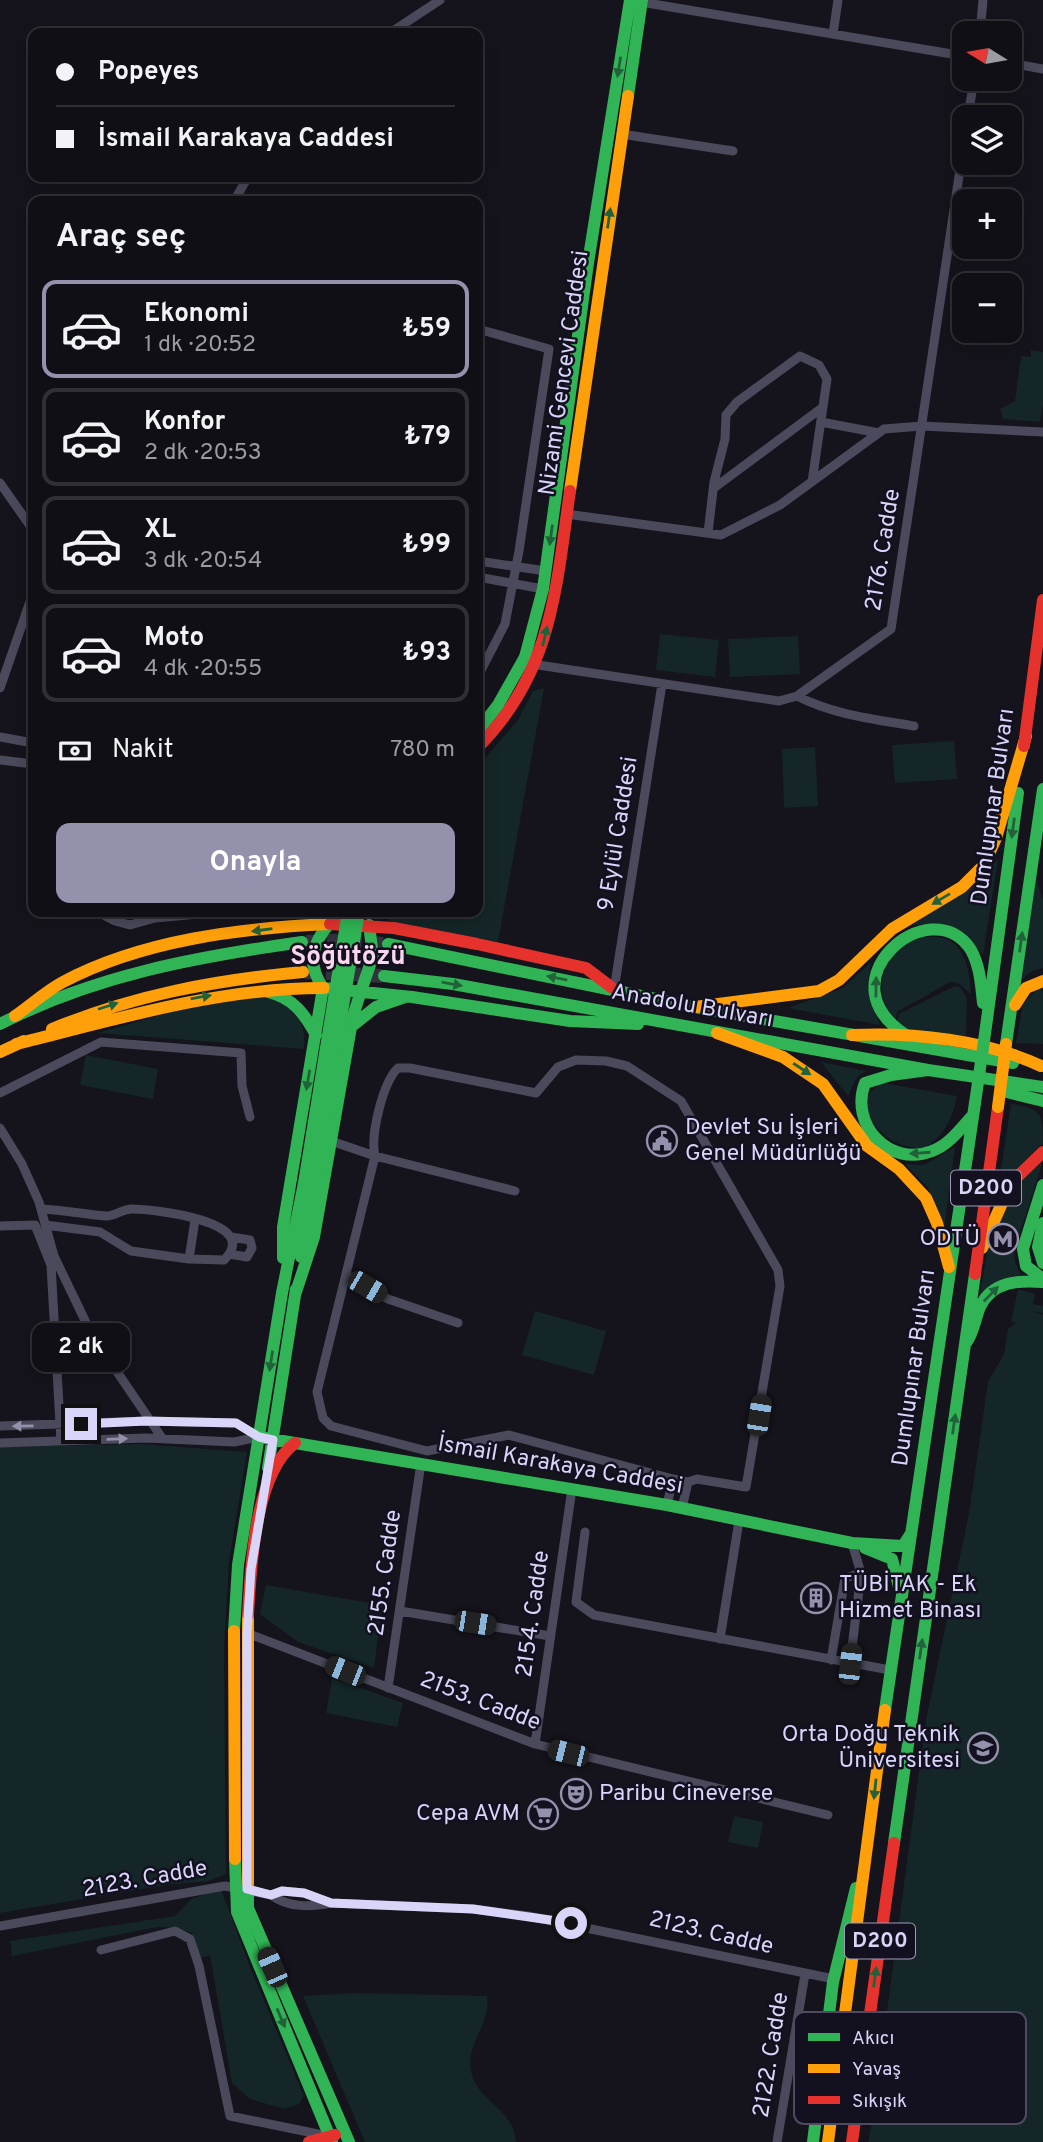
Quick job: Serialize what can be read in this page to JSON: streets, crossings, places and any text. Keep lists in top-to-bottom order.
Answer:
{
  "streets": {
    "main road": [
      "Nizami Gencevi Caddesi",
      "Dumlupınar Bulvarı",
      "Anadolu Bulvarı",
      "D200",
      "İsmail Karakaya Caddesi"
    ],
    "street": [
      "2176. Cadde",
      "9 Eylül Caddesi",
      "2155. Cadde",
      "2154. Cadde",
      "2153. Cadde",
      "2123. Cadde",
      "2122. Cadde"
    ]
  },
  "crossings": [
    ["Dumlupınar Bulvarı", "İsmail Karakaya Caddesi"],
    ["9 Eylül Caddesi", "Anadolu Bulvarı"],
    ["İsmail Karakaya Caddesi", "2155. Cadde"],
    ["İsmail Karakaya Caddesi", "2154. Cadde"],
    ["2155. Cadde", "2153. Cadde"],
    ["2154. Cadde", "2153. Cadde"],
    ["2123. Cadde", "2122. Cadde"]
  ],
  "districts": ["Söğütözü"],
  "places": {
    "public building": ["Devlet Su İşleri Genel Müdürlüğü"],
    "metro station": ["ODTÜ"],
    "building": ["TÜBİTAK - Ek Hizmet Binası"],
    "school or university": ["Orta Doğu Teknik Üniversitesi"],
    "theatre": ["Paribu Cineverse"],
    "supermarket": ["Cepa AVM"]
  },
  "legend": ["Akıcı", "Yavaş", "Sıkışık"],
  "north": "left",
  "page": {
    "map_buttons": ["+", "−"],
    "banner": ["Popeyes", "İsmail Karakaya Caddesi"],
    "heading": "Araç seç",
    "list": [
      {
        "name": "Ekonomi",
        "note": "1 dk · 20:52",
        "value": "₺59"
      },
      {
        "name": "Konfor",
        "note": "2 dk · 20:53",
        "value": "₺79"
      },
      {
        "name": "XL",
        "note": "3 dk · 20:54",
        "value": "₺99"
      },
      {
        "name": "Moto",
        "note": "4 dk · 20:55",
        "value": "₺93"
      }
    ],
    "pay": ["Nakit", "780 m"],
    "buttons": "Onayla",
    "bubble": "2 dk"
  }
}
